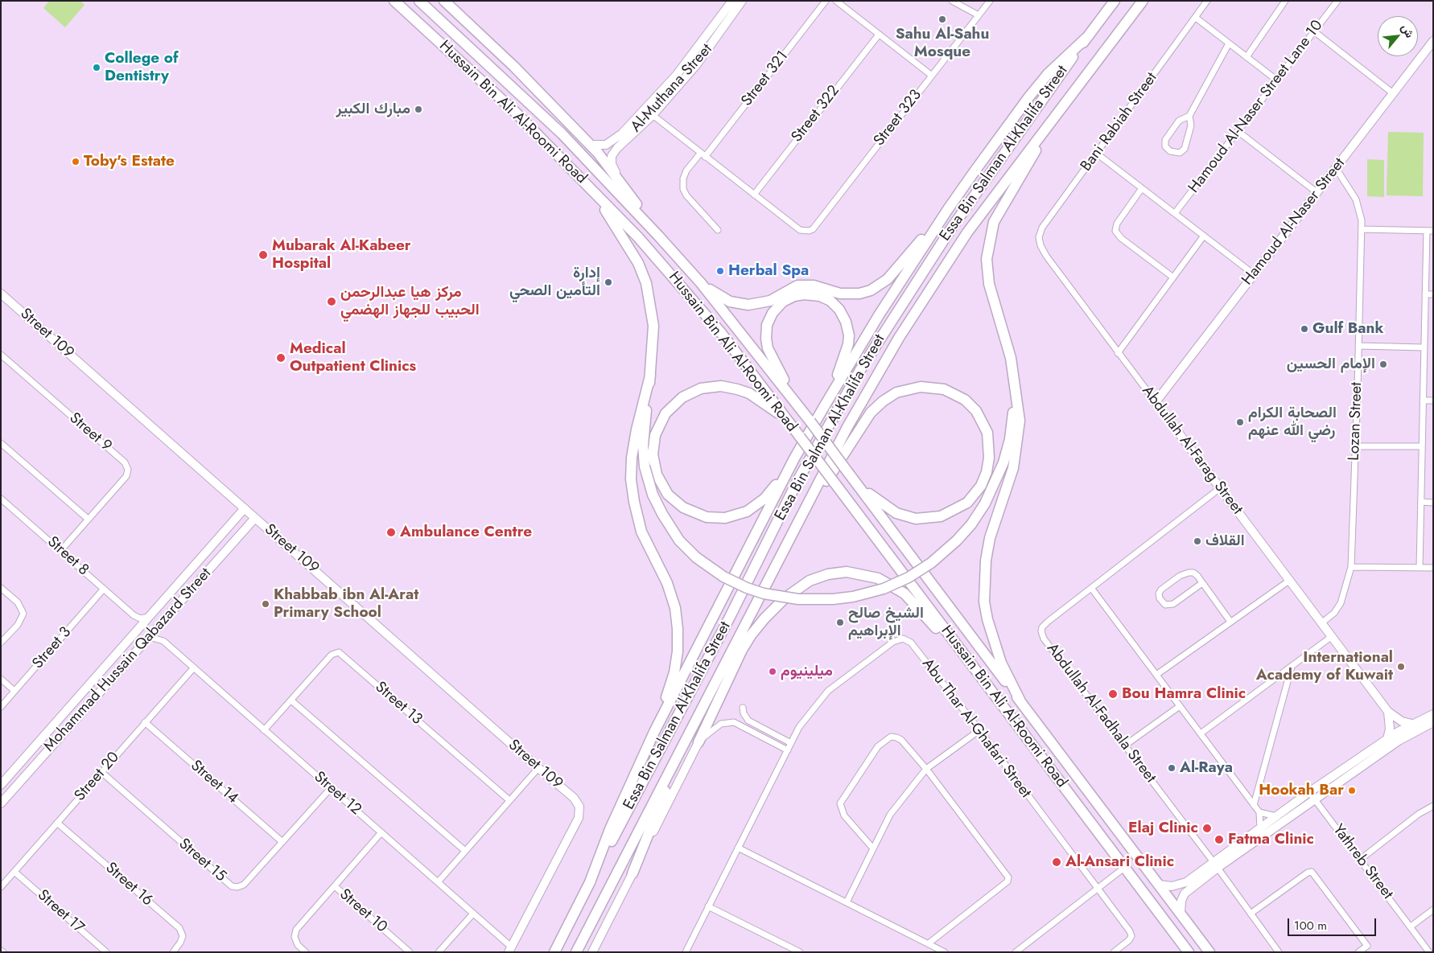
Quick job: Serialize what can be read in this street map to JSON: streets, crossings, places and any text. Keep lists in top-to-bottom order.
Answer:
{
  "streets": {
    "highway": ["Hussain Bin Ali Al-Roomi Road", "Essa Bin Salman Al-Khalifa Street"],
    "street": [
      "Street 321",
      "Al-Muthana Street",
      "Hamoud Al-Naser Street Lane 10",
      "Street 322",
      "Street 323",
      "Bani Rabiah Street",
      "Hamoud Al-Naser Street",
      "Street 109",
      "Lozan Street",
      "Street 9",
      "Abdullah Al-Farag Street",
      "Street 8",
      "Street 3",
      "Mohammad Hussain Qabazard Street",
      "Street 13",
      "Abdullah Al-Fadhala Street",
      "Abu Thar Al-Ghafari Street",
      "Street 20",
      "Street 14",
      "Street 12",
      "Street 15",
      "Yathreb Street",
      "Street 16",
      "Street 10",
      "Street 17"
    ]
  },
  "crossings": [
    ["Street 322", "Street 323"],
    ["Bani Rabiah Street", "Abdullah Al-Farag Street"],
    ["Hamoud Al-Naser Street", "Lozan Street"],
    ["Hamoud Al-Naser Street", "Abdullah Al-Farag Street"],
    ["Street 109", "Mohammad Hussain Qabazard Street"],
    ["Street 109", "Street 12"],
    ["Lozan Street", "Abdullah Al-Farag Street"],
    ["Street 9", "Street 8"],
    ["Abdullah Al-Farag Street", "Abdullah Al-Fadhala Street"],
    ["Street 8", "Street 3"],
    ["Mohammad Hussain Qabazard Street", "Street 12"],
    ["Street 13", "Street 12"],
    ["Street 20", "Street 14"],
    ["Street 20", "Street 12"],
    ["Street 20", "Street 15"],
    ["Street 20", "Street 16"],
    ["Street 20", "Street 17"],
    ["Street 14", "Street 15"],
    ["Street 12", "Street 15"],
    ["Street 12", "Street 10"]
  ],
  "places": [
    "Sahu Al-Sahu Mosque",
    "College of Dentistry",
    "مبارك الكبير",
    "Toby's Estate",
    "Mubarak Al-Kabeer Hospital",
    "Herbal Spa",
    "إدارة التأمين الصحي",
    "مركز هيا عبدالرحمن الحبيب للجهاز الهضمي",
    "Gulf Bank",
    "Medical Outpatient Clinics",
    "الإمام الحسين",
    "الصحابة الكرام رضي الله عنهم",
    "Ambulance Centre",
    "القلاف",
    "Khabbab ibn Al-Arat Primary School",
    "الشيخ صالح الإبراهيم",
    "International Academy of Kuwait",
    "ميلينيوم",
    "Bou Hamra Clinic",
    "Al-Raya",
    "Hookah Bar",
    "Elaj Clinic",
    "Fatma Clinic",
    "Al-Ansari Clinic"
  ],
  "scale_bar": "100 m",
  "north": "top right"
}
